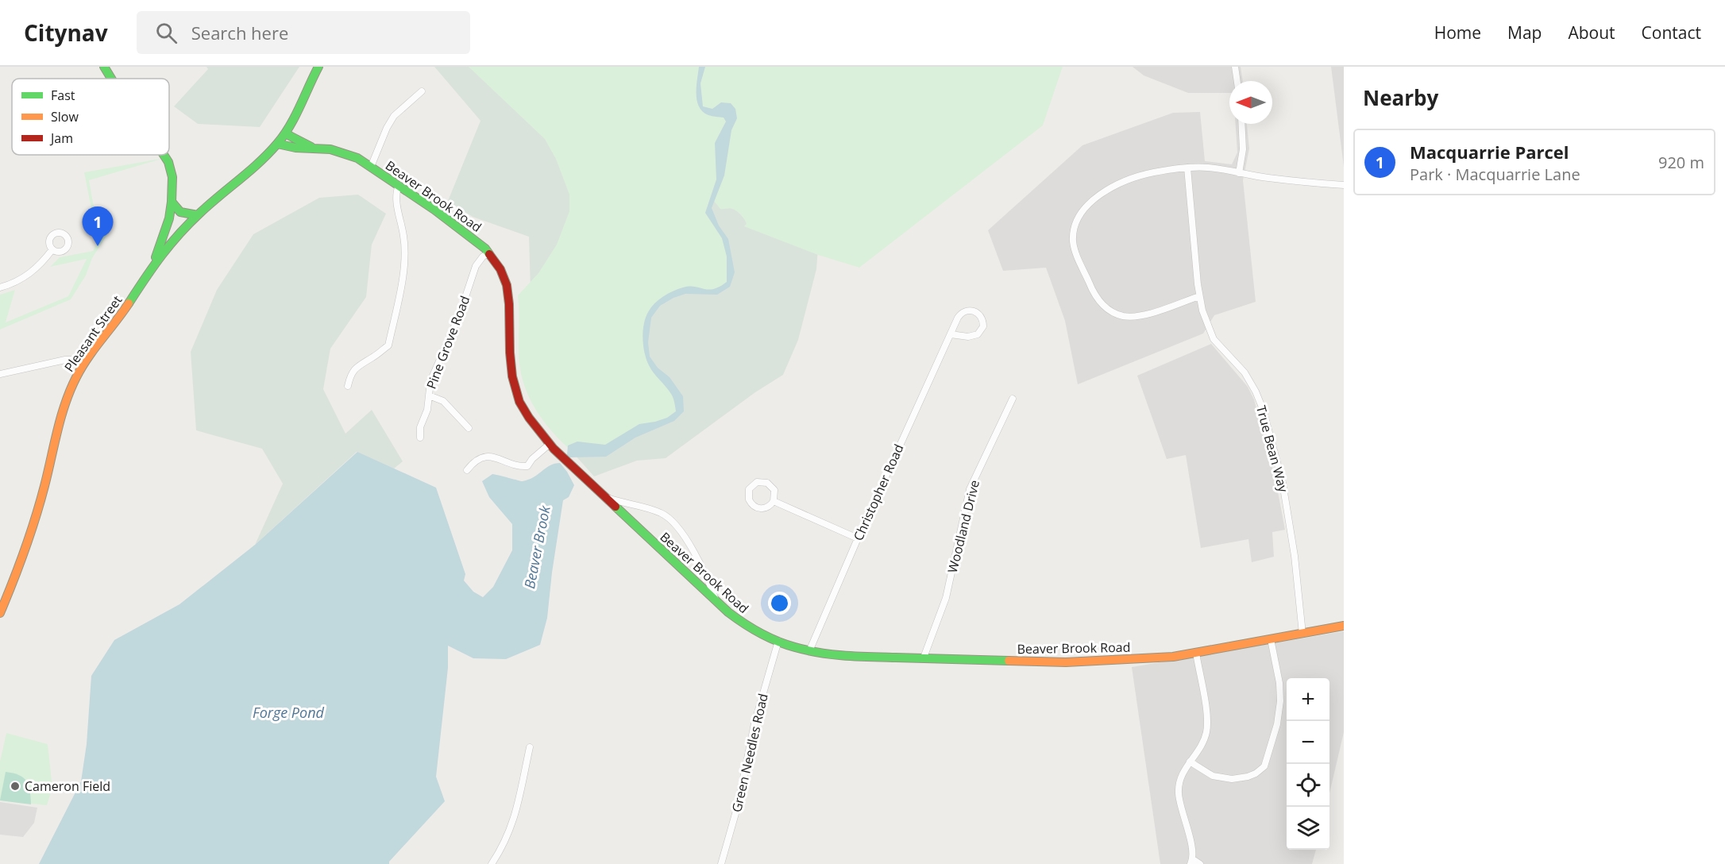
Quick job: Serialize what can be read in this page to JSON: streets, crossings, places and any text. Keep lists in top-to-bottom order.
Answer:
{
  "streets": {
    "street": [
      "Beaver Brook Road",
      "Pleasant Street",
      "Pine Grove Road",
      "True Bean Way",
      "Christopher Road",
      "Woodland Drive",
      "Green Needles Road"
    ]
  },
  "crossings": [
    ["Beaver Brook Road", "Pleasant Street"],
    ["Beaver Brook Road", "Pine Grove Road"],
    ["Beaver Brook Road", "True Bean Way"],
    ["Beaver Brook Road", "Christopher Road"],
    ["Beaver Brook Road", "Woodland Drive"],
    ["Beaver Brook Road", "Green Needles Road"]
  ],
  "water": ["Beaver Brook", "Forge Pond"],
  "places": ["Cameron Field"],
  "legend": ["Fast", "Slow", "Jam"],
  "north": "left",
  "page": {
    "header": "Citynav",
    "search": "Search here",
    "nav": [
      "Home",
      "Map",
      "About",
      "Contact"
    ],
    "heading": "Nearby",
    "list": [
      {
        "mark": "1",
        "name": "Macquarrie Parcel",
        "note": "Park · Macquarrie Lane",
        "value": "920 m"
      }
    ],
    "pins": "1",
    "map_buttons": ["+", "−"]
  }
}
